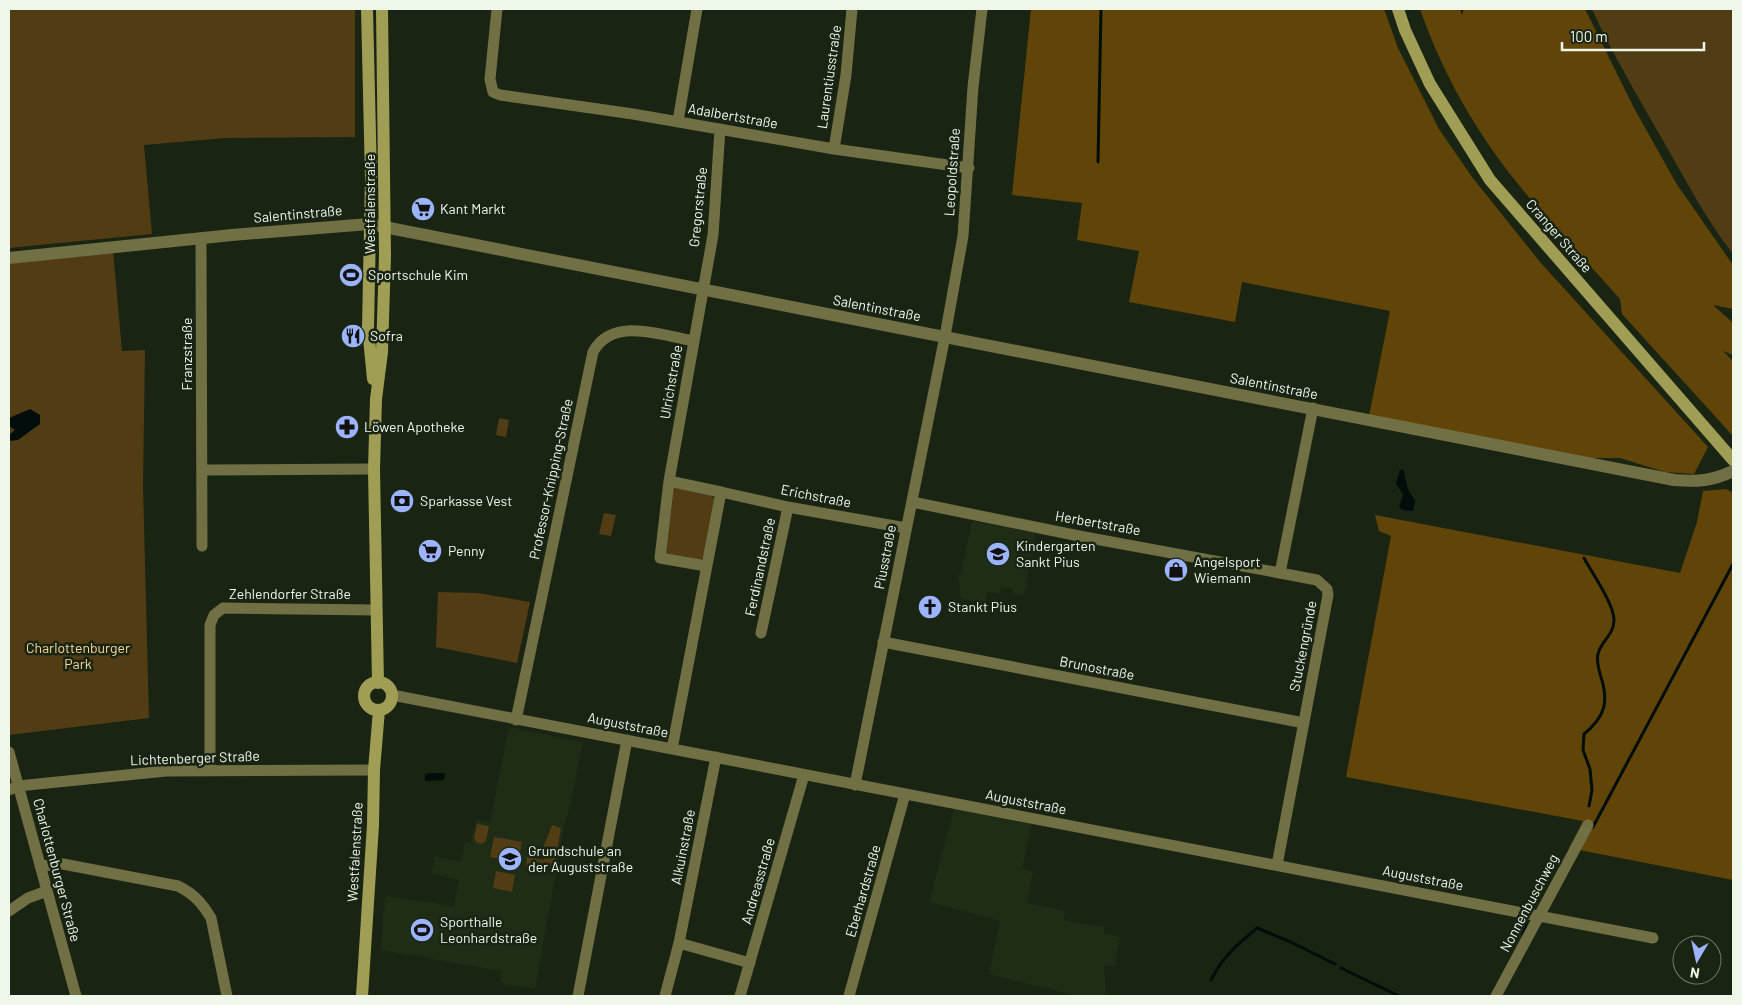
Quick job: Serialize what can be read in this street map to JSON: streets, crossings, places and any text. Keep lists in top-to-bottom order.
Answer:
{
  "streets": {
    "main road": ["Westfalenstraße", "Cranger Straße"],
    "street": [
      "Laurentiusstraße",
      "Adalbertstraße",
      "Leopoldstraße",
      "Gregorstraße",
      "Salentinstraße",
      "Franzstraße",
      "Ulrichstraße",
      "Professor-Knipping-Straße",
      "Erichstraße",
      "Herbertstraße",
      "Piusstraße",
      "Ferdinandstraße",
      "Zehlendorfer Straße",
      "Stuckengründe",
      "Brunostraße",
      "Auguststraße",
      "Lichtenberger Straße",
      "Alkuinstraße",
      "Charlottenburger Straße",
      "Andreasstraße",
      "Eberhardstraße",
      "Nonnenbuschweg"
    ]
  },
  "crossings": [
    ["Laurentiusstraße", "Adalbertstraße"],
    ["Adalbertstraße", "Leopoldstraße"],
    ["Adalbertstraße", "Gregorstraße"],
    ["Leopoldstraße", "Salentinstraße"],
    ["Leopoldstraße", "Piusstraße"],
    ["Westfalenstraße", "Salentinstraße"],
    ["Westfalenstraße", "Zehlendorfer Straße"],
    ["Westfalenstraße", "Auguststraße"],
    ["Westfalenstraße", "Lichtenberger Straße"],
    ["Gregorstraße", "Salentinstraße"],
    ["Gregorstraße", "Ulrichstraße"],
    ["Salentinstraße", "Franzstraße"],
    ["Salentinstraße", "Ulrichstraße"],
    ["Salentinstraße", "Piusstraße"],
    ["Ulrichstraße", "Professor-Knipping-Straße"],
    ["Professor-Knipping-Straße", "Auguststraße"],
    ["Erichstraße", "Piusstraße"],
    ["Erichstraße", "Ferdinandstraße"],
    ["Herbertstraße", "Piusstraße"],
    ["Herbertstraße", "Stuckengründe"],
    ["Piusstraße", "Brunostraße"],
    ["Piusstraße", "Auguststraße"],
    ["Zehlendorfer Straße", "Lichtenberger Straße"],
    ["Stuckengründe", "Brunostraße"],
    ["Stuckengründe", "Auguststraße"],
    ["Auguststraße", "Alkuinstraße"],
    ["Auguststraße", "Andreasstraße"],
    ["Auguststraße", "Eberhardstraße"],
    ["Auguststraße", "Nonnenbuschweg"],
    ["Lichtenberger Straße", "Charlottenburger Straße"]
  ],
  "parks": ["Charlottenburger Park"],
  "places": {
    "supermarket": ["Kant Markt", "Penny"],
    "sports": ["Sportschule Kim", "Sporthalle Leonhardstraße"],
    "restaurant": ["Sofra"],
    "pharmacy": ["Löwen Apotheke"],
    "bank": ["Sparkasse Vest"],
    "school or university": ["Kindergarten Sankt Pius", "Grundschule an der Auguststraße"],
    "shop": ["Angelsport Wiemann"],
    "church": ["Stankt Pius"]
  },
  "scale_bar": "100 m",
  "north": "bottom"
}
